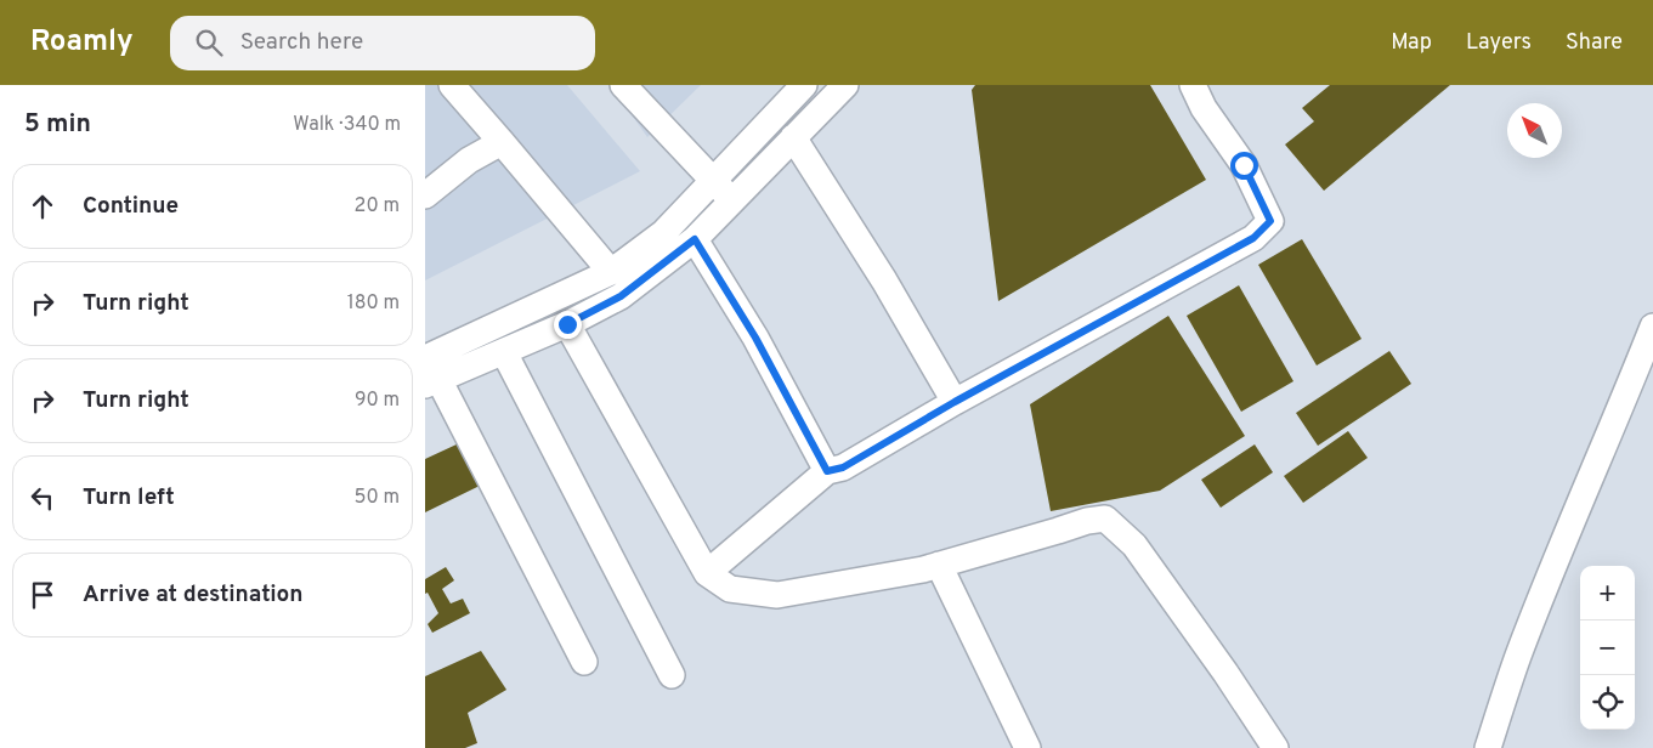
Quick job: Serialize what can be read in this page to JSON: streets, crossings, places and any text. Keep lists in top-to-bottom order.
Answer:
{
  "north": "top left",
  "page": {
    "header": "Roamly",
    "search": "Search here",
    "nav": ["Map", "Layers", "Share"],
    "heading": ["5 min", "Walk · 340 m"],
    "list": [
      ["Continue", "20 m"],
      ["Turn right", "180 m"],
      ["Turn right", "90 m"],
      ["Turn left", "50 m"],
      "Arrive at destination"
    ],
    "map_buttons": ["+", "−"]
  }
}
